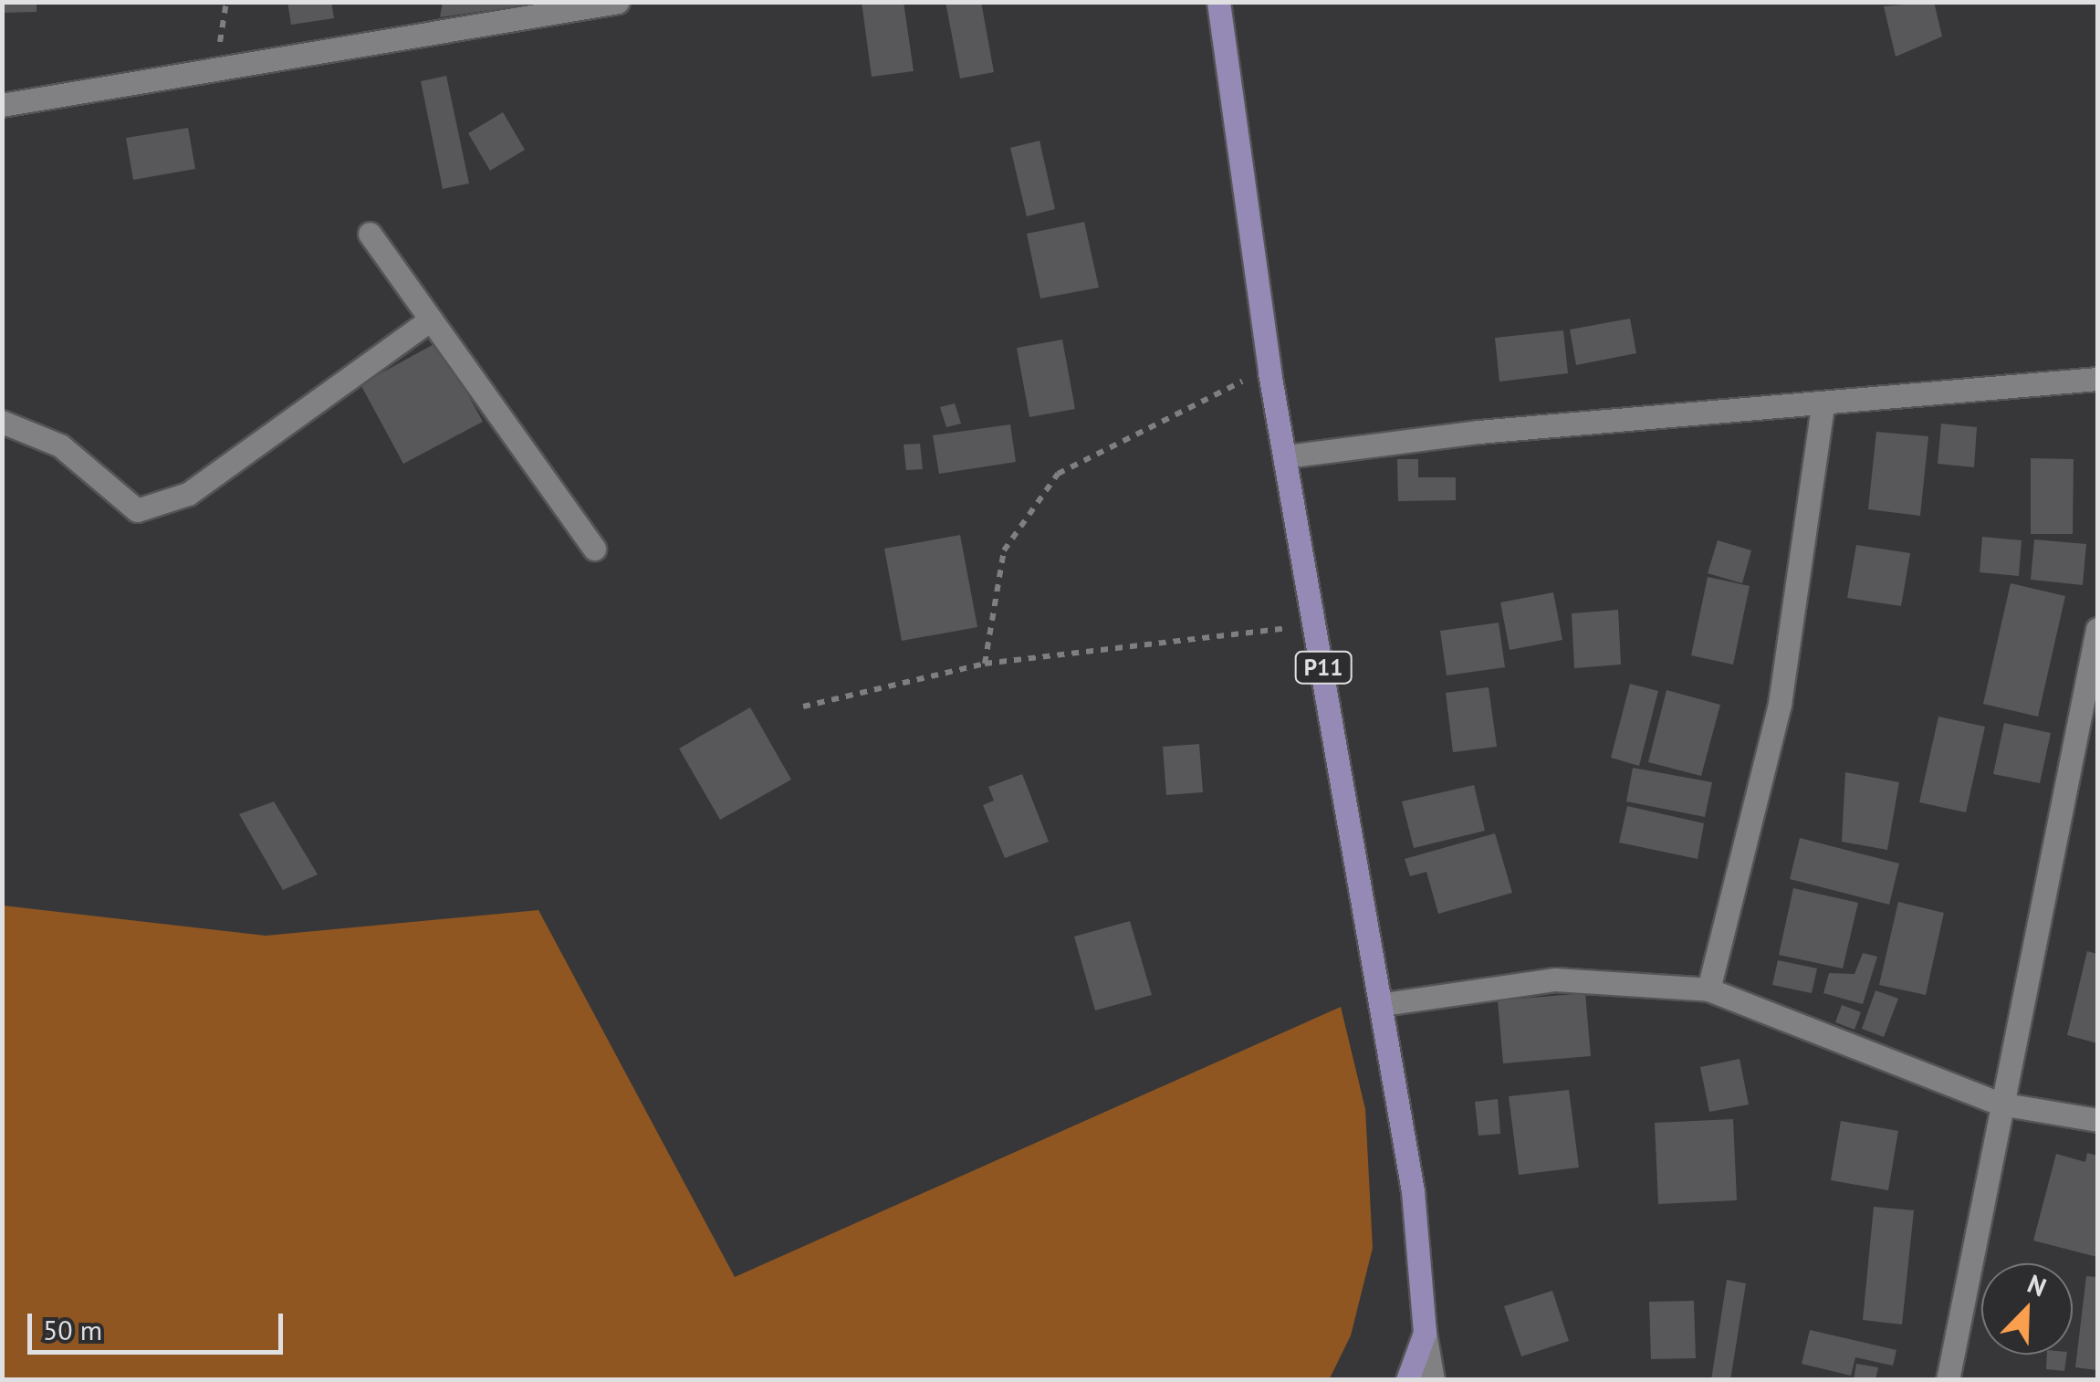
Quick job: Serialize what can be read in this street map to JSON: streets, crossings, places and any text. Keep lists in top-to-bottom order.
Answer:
{
  "streets": {
    "main road": ["P11"]
  },
  "scale_bar": "50 m",
  "north": "top right"
}
